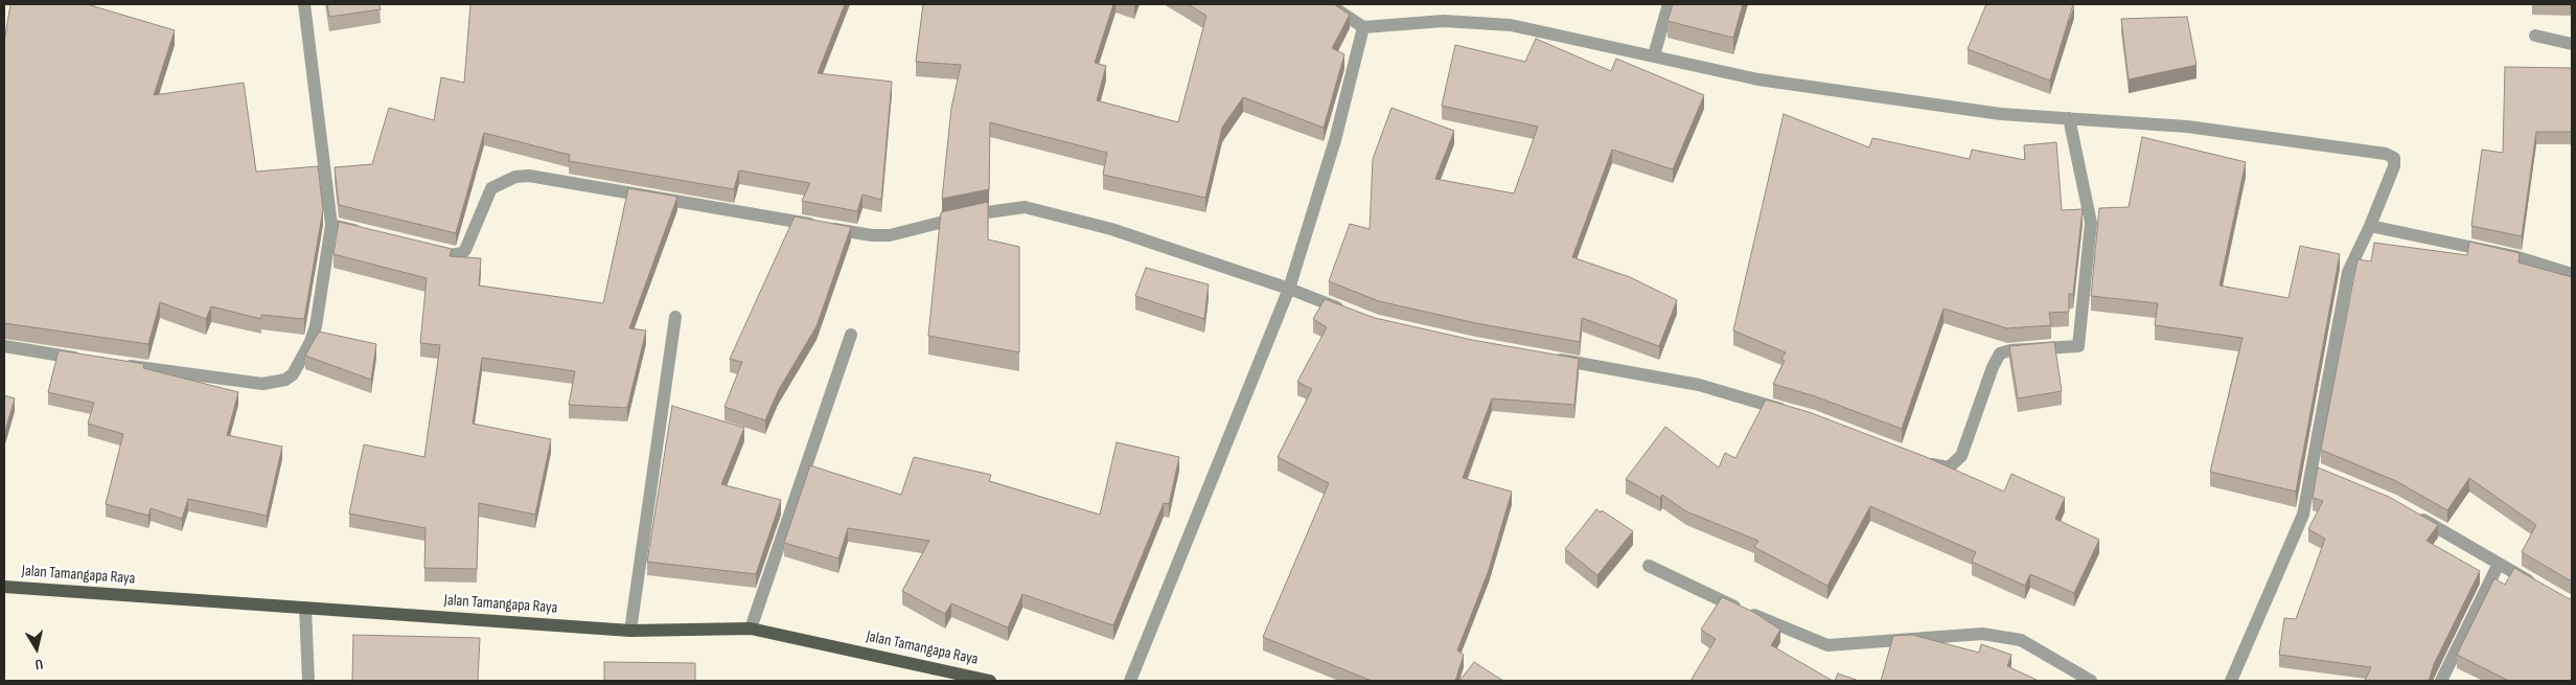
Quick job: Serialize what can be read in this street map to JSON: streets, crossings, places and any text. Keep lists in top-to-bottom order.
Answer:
{
  "streets": {
    "main road": ["Jalan Tamangapa Raya"]
  },
  "north": "bottom"
}
